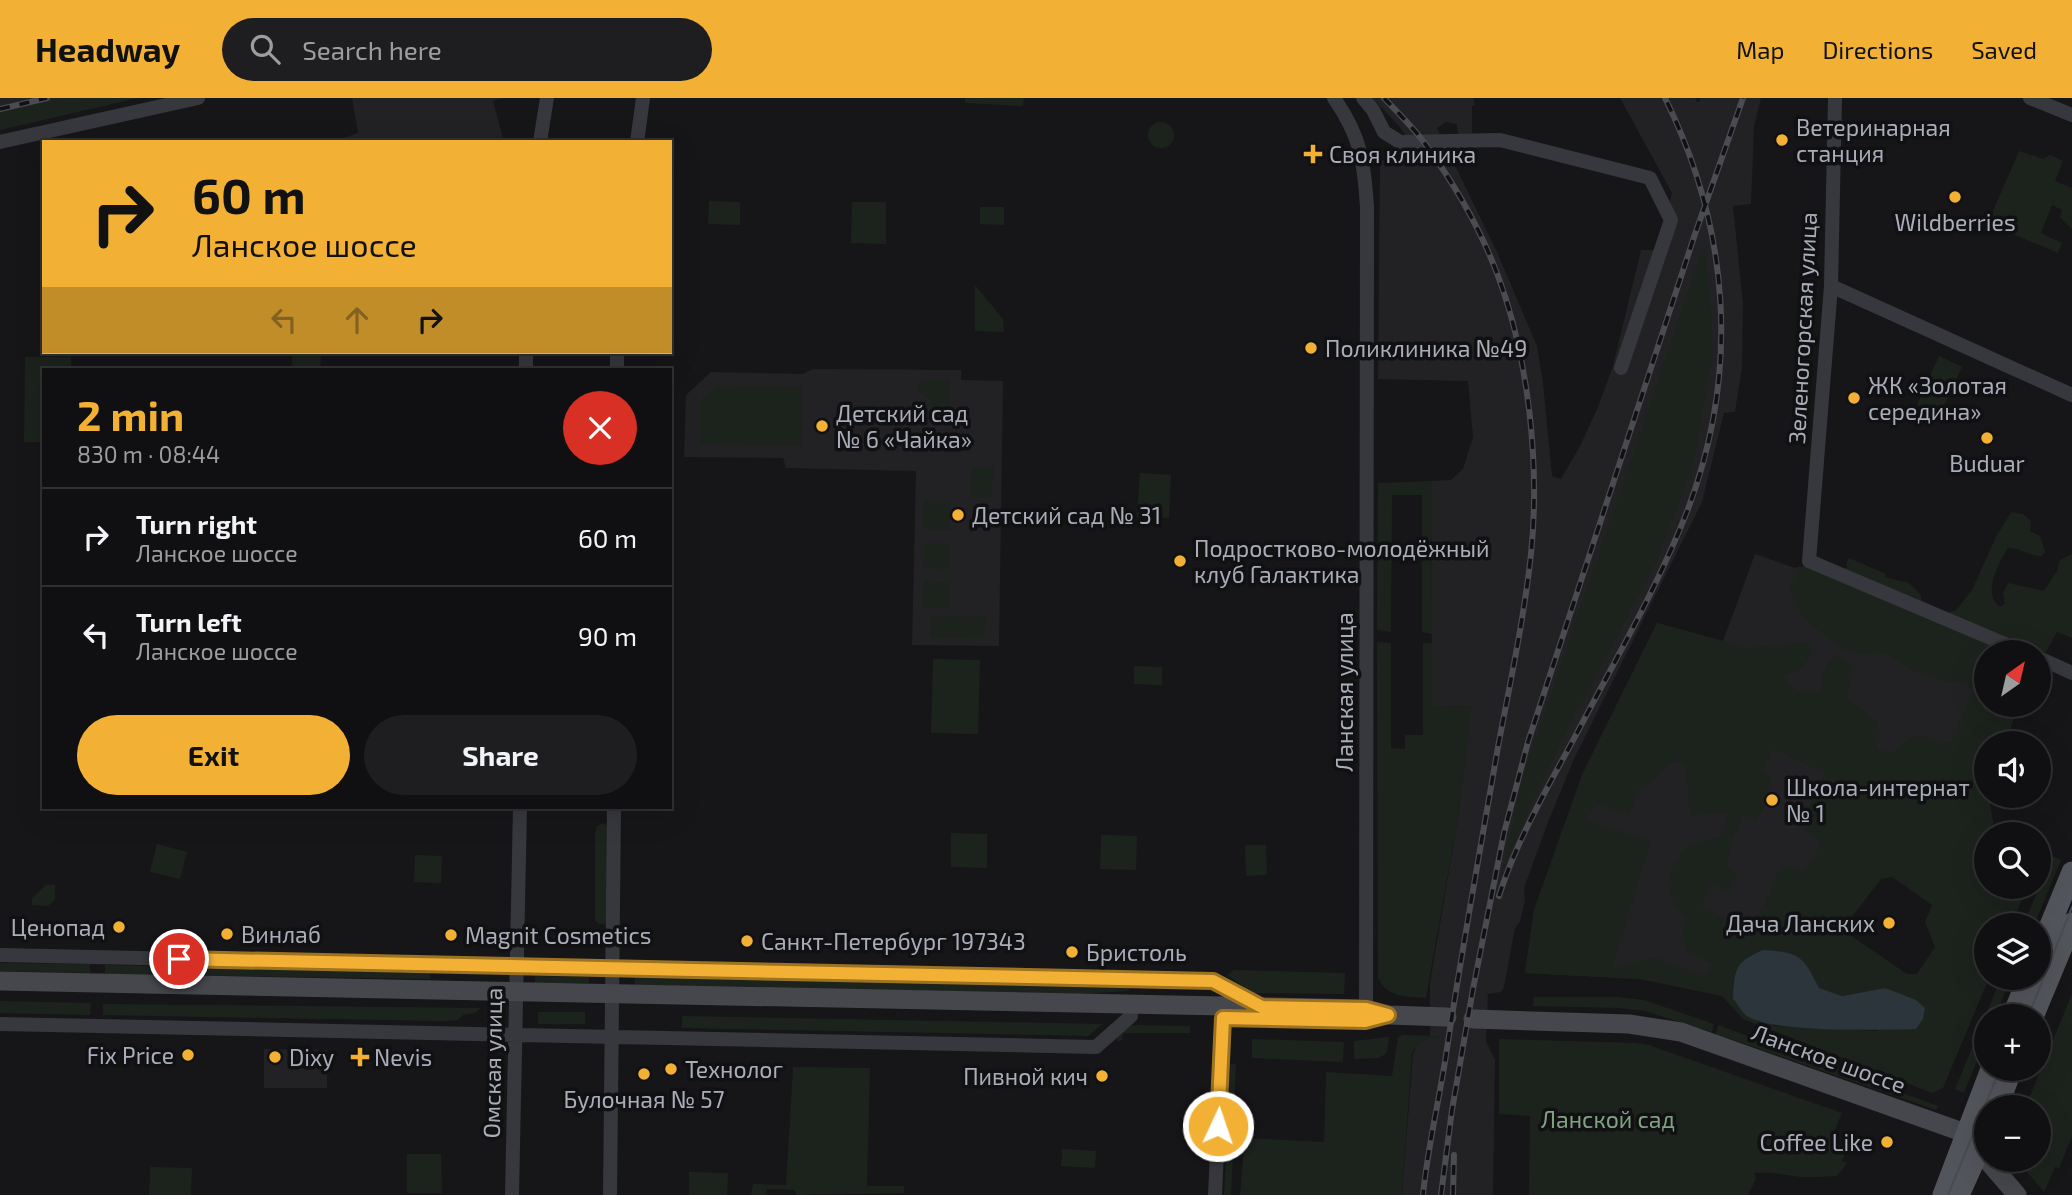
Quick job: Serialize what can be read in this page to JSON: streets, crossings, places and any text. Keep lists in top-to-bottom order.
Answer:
{
  "streets": {
    "main road": ["Ланское шоссе"],
    "street": ["Зеленогорская улица", "Ланская улица", "Омская улица"]
  },
  "parks": ["Ланской сад"],
  "places": {
    "other": [
      "Ветеринарная станция",
      "Wildberries",
      "Поликлиника №49",
      "ЖК «Золотая середина»",
      "Детский сад № 6 «Чайка»",
      "Buduar",
      "Детский сад № 31",
      "Подростково-молодёжный клуб Галактика",
      "Школа-интернат № 1",
      "Дача Ланских",
      "Ценопад",
      "Винлаб",
      "Magnit Cosmetics",
      "Санкт-Петербург 197343",
      "Бристоль",
      "Fix Price",
      "Dixy",
      "Технолог",
      "Булочная № 57",
      "Пивной кич",
      "Coffee Like"
    ],
    "health": ["Своя клиника", "Nevis"]
  },
  "north": "top right",
  "page": {
    "header": "Headway",
    "search": "Search here",
    "nav": ["Map", "Directions", "Saved"],
    "turn": ["60 m", "Ланское шоссе"],
    "heading": ["2 min", "830 m · 08:44"],
    "list": [
      {
        "name": "Turn right",
        "note": "Ланское шоссе",
        "value": "60 m"
      },
      {
        "name": "Turn left",
        "note": "Ланское шоссе",
        "value": "90 m"
      }
    ],
    "map_buttons": ["+", "−"],
    "buttons": ["Exit", "Share"]
  }
}
